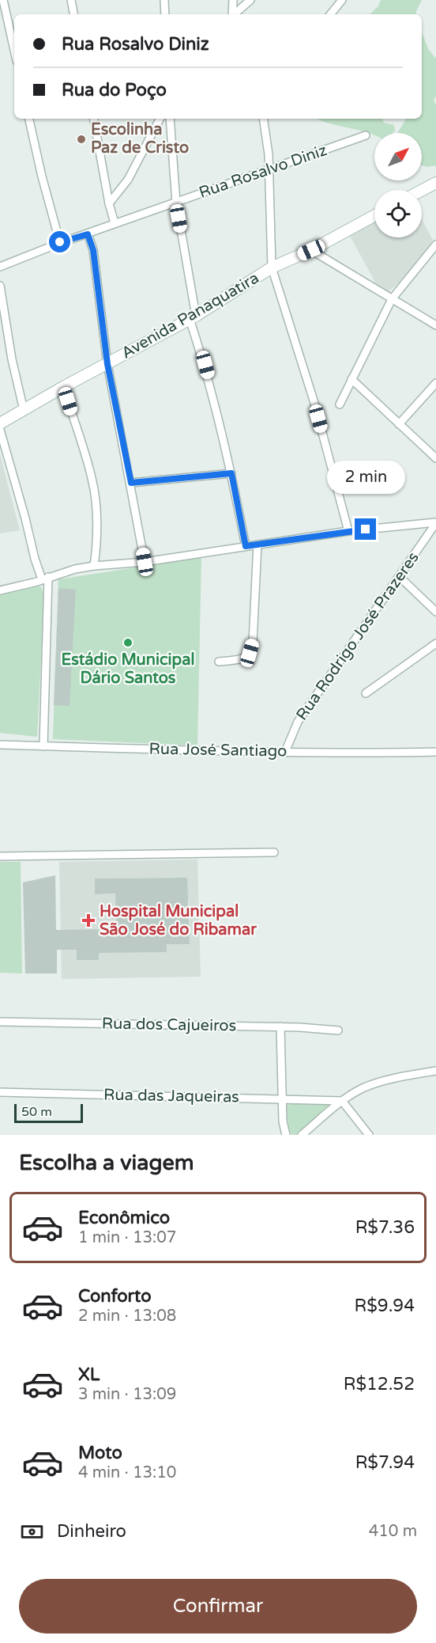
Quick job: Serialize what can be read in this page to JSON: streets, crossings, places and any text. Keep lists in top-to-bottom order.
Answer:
{
  "streets": {
    "main road": ["Avenida Panaquatira"],
    "street": [
      "Rua Rosalvo Diniz",
      "Rua Rodrigo José Prazeres",
      "Rua José Santiago",
      "Rua dos Cajueiros",
      "Rua das Jaqueiras"
    ]
  },
  "crossings": [
    ["Rua Rodrigo José Prazeres", "Rua José Santiago"]
  ],
  "places": {
    "other": ["Escolinha Paz de Cristo", "Estádio Municipal Dário Santos"],
    "health": ["Hospital Municipal São José do Ribamar"]
  },
  "scale_bar": "50 m",
  "north": "top right",
  "page": {
    "banner": ["Rua Rosalvo Diniz", "Rua do Poço"],
    "bubble": "2 min",
    "scale": "50 m",
    "heading": "Escolha a viagem",
    "list": [
      {
        "name": "Econômico",
        "note": "1 min · 13:07",
        "value": "R$7.36"
      },
      {
        "name": "Conforto",
        "note": "2 min · 13:08",
        "value": "R$9.94"
      },
      {
        "name": "XL",
        "note": "3 min · 13:09",
        "value": "R$12.52"
      },
      {
        "name": "Moto",
        "note": "4 min · 13:10",
        "value": "R$7.94"
      }
    ],
    "pay": ["Dinheiro", "410 m"],
    "buttons": "Confirmar"
  }
}
